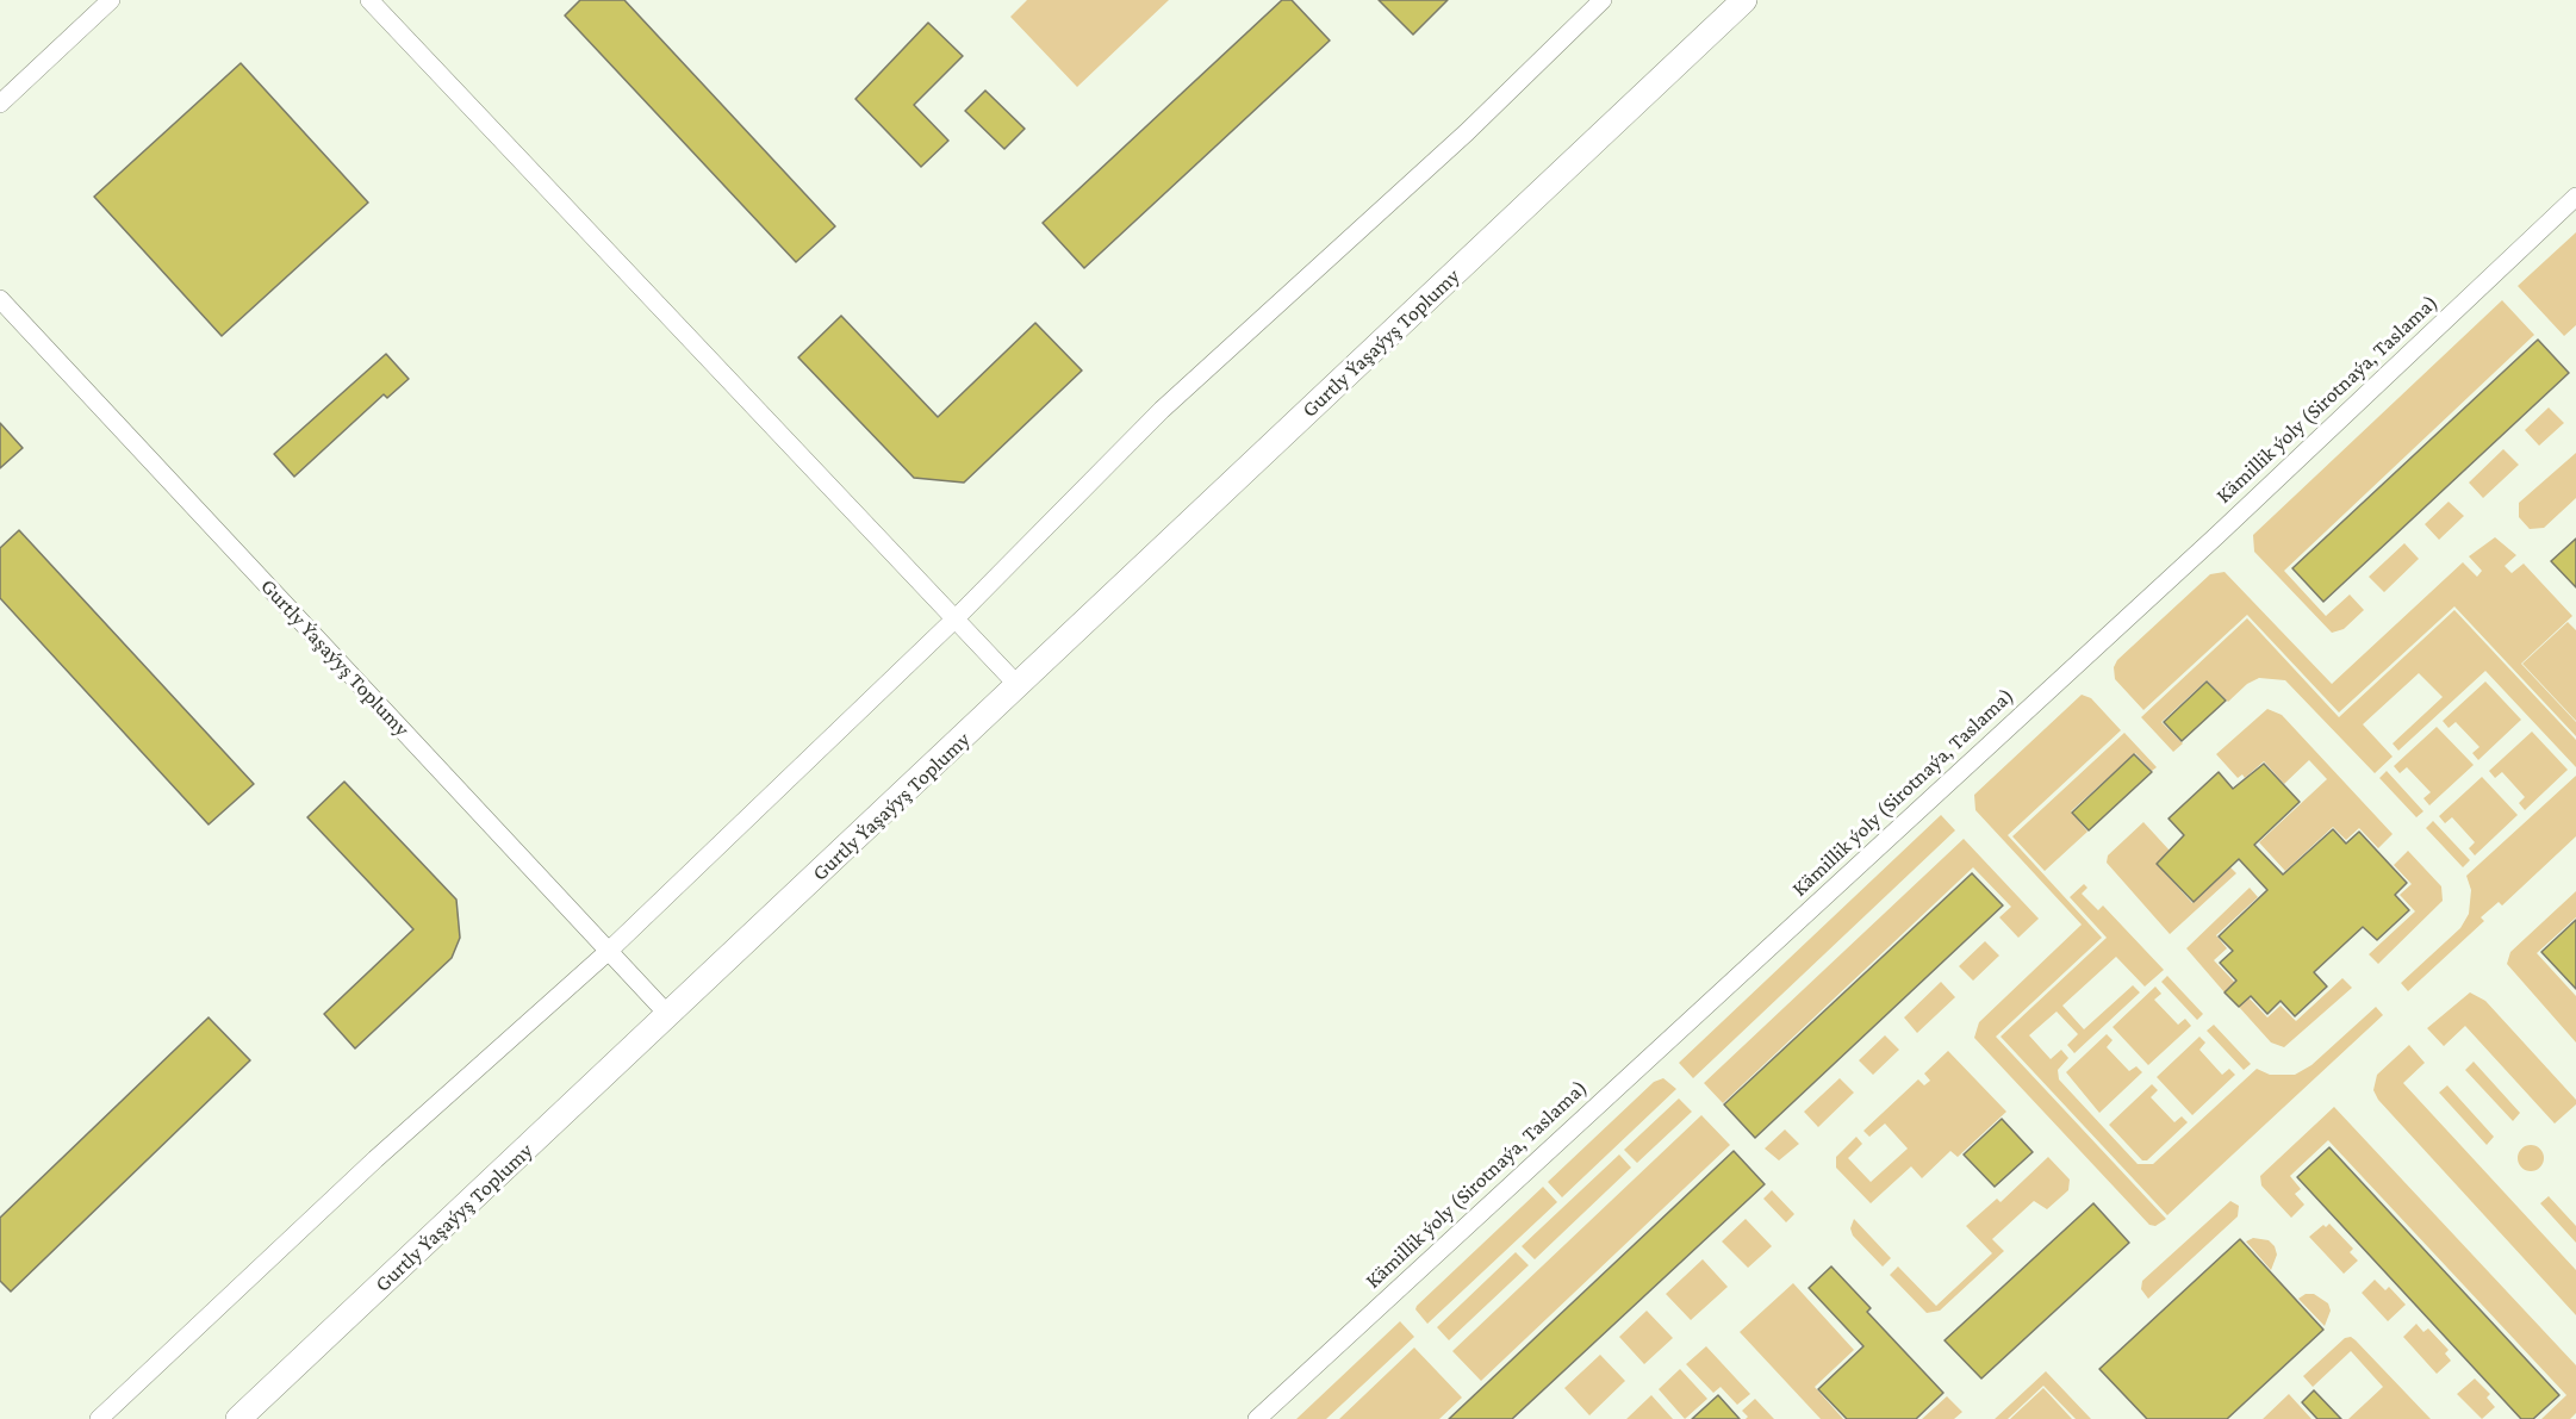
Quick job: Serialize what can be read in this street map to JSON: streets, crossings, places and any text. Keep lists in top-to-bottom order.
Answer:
{
  "streets": {
    "street": ["Gurtly Ýaşaýyş Toplumy", "Kämillik ýoly (Sirotnaýa, Taslama)"]
  }
}
